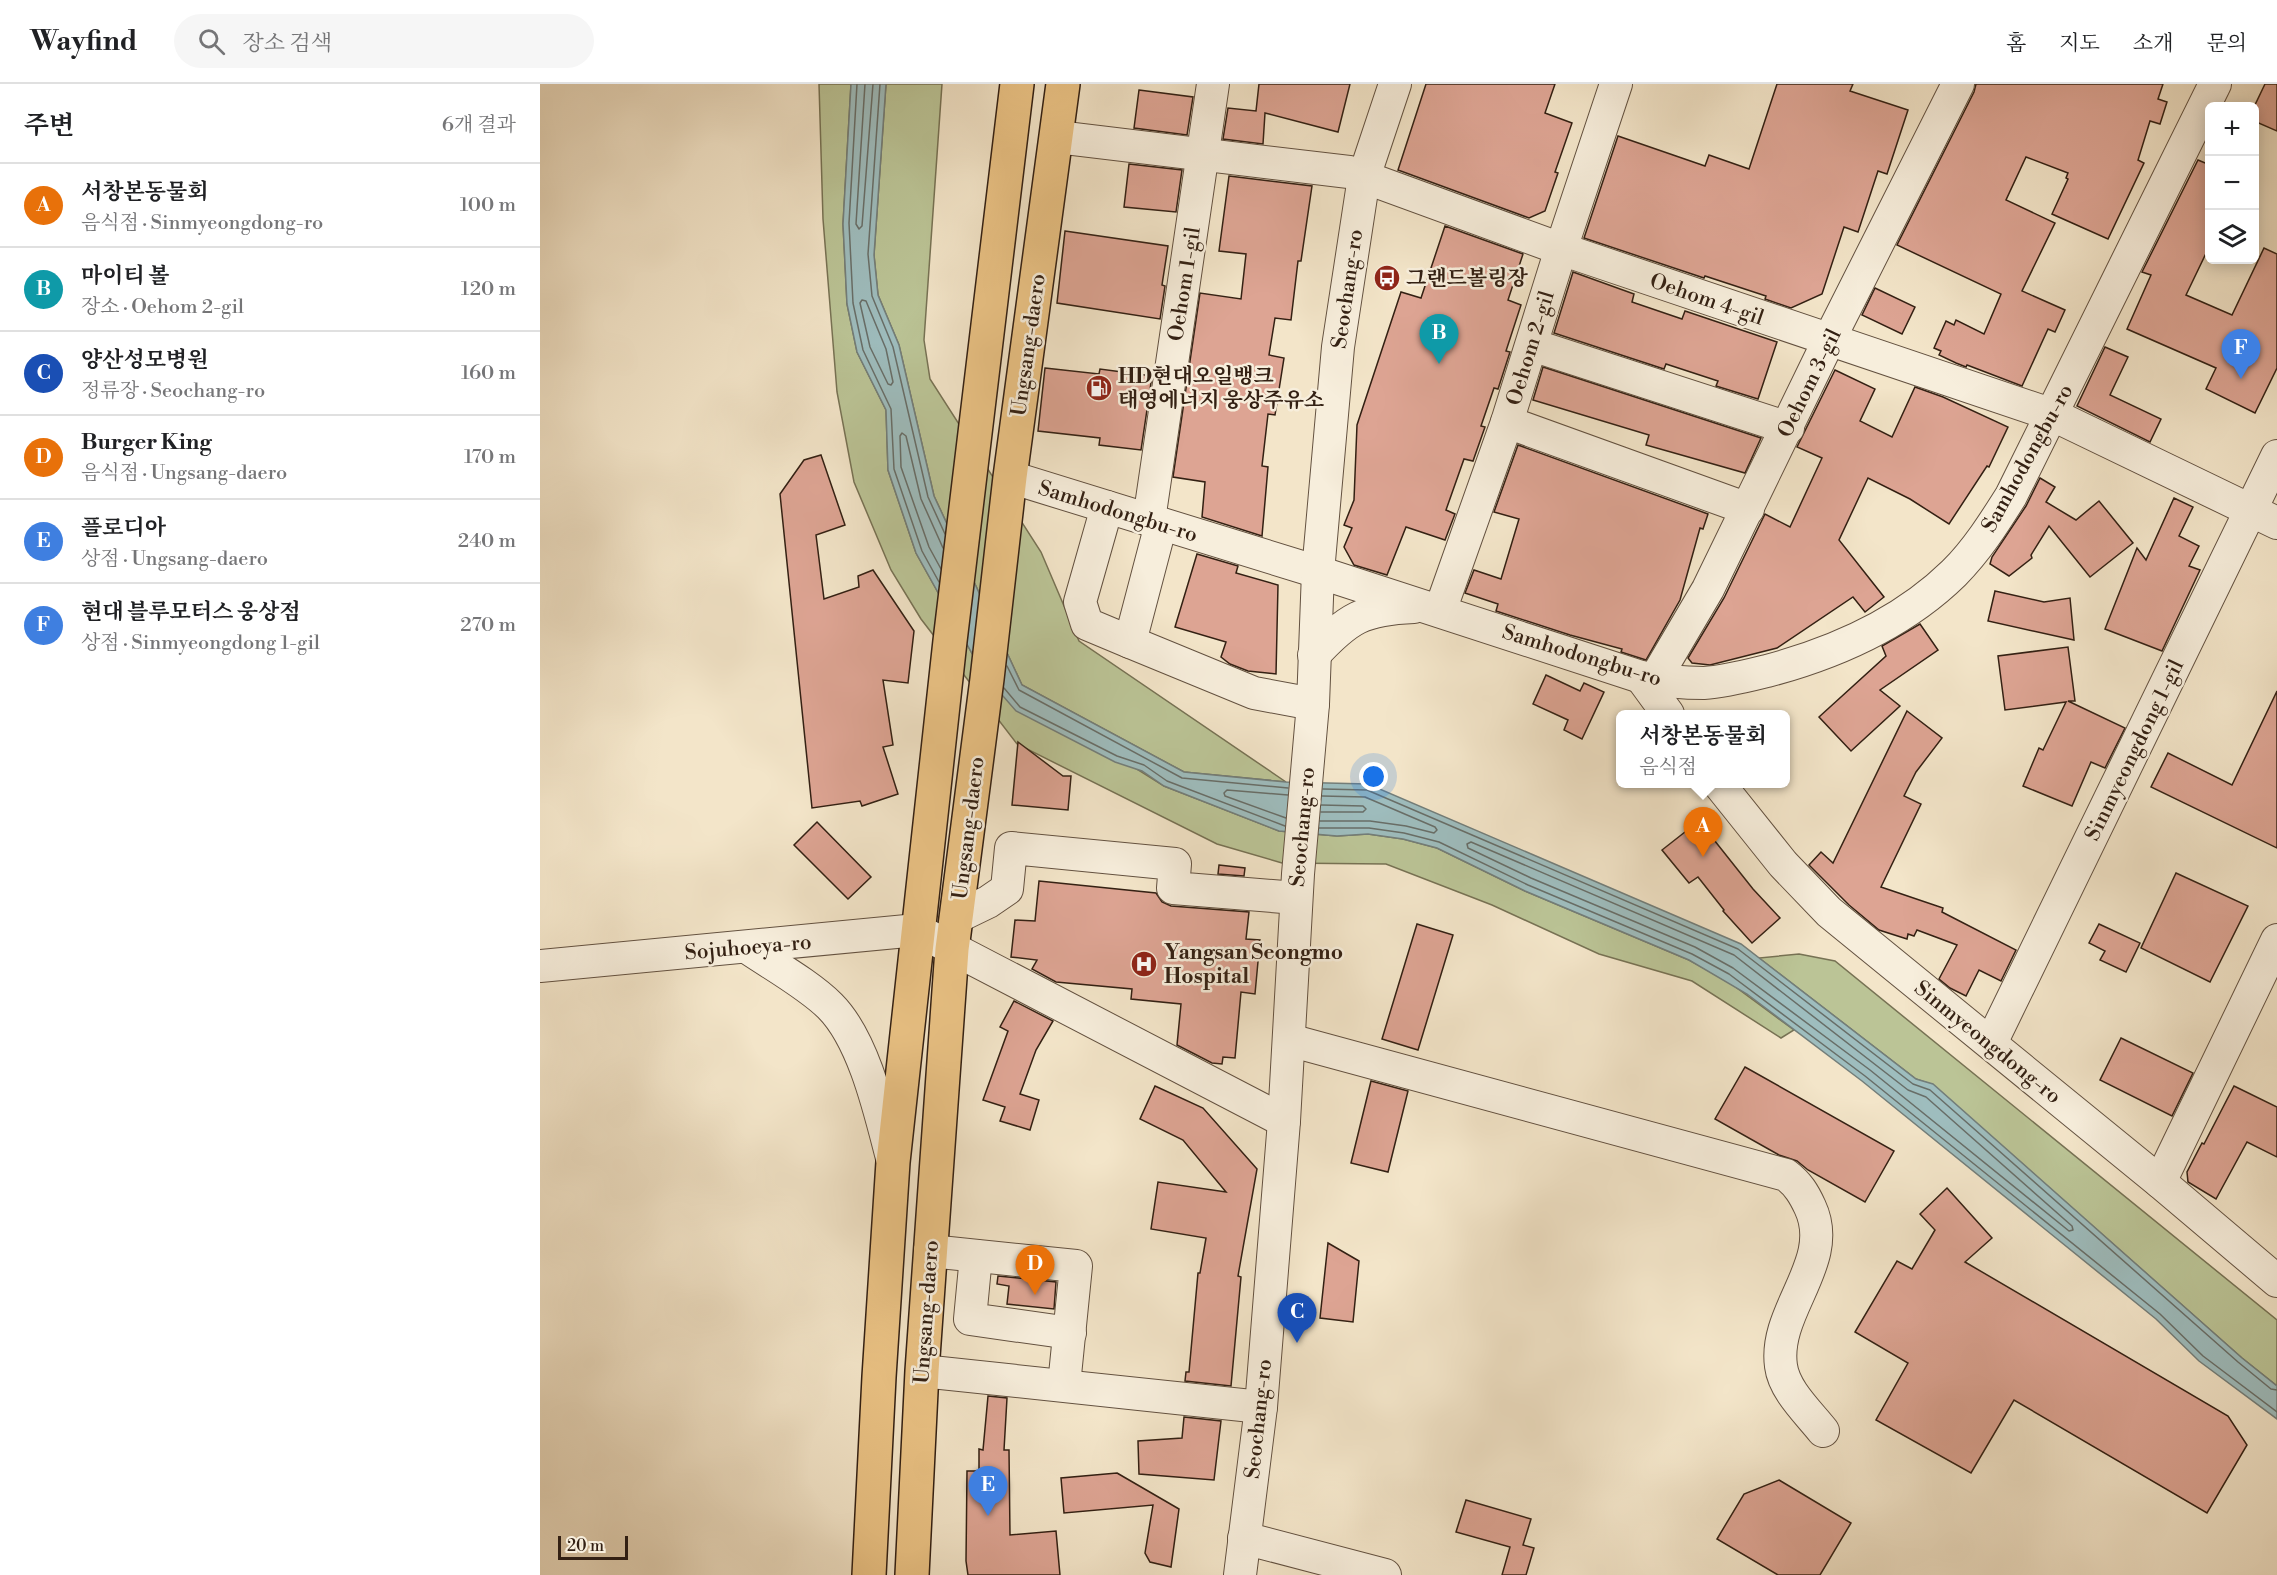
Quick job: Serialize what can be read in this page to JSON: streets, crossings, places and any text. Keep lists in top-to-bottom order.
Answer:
{
  "streets": {
    "main road": ["Ungsang-daero"],
    "street": [
      "Oehom 1-gil",
      "Seochang-ro",
      "Oehom 4-gil",
      "Oehom 2-gil",
      "Oehom 3-gil",
      "Samhodongbu-ro",
      "Sinmyeongdong 1-gil",
      "Sojuhoeya-ro",
      "Sinmyeongdong-ro"
    ]
  },
  "crossings": [
    ["Oehom 1-gil", "Oehom 4-gil"],
    ["Oehom 1-gil", "Samhodongbu-ro"],
    ["Seochang-ro", "Oehom 4-gil"],
    ["Seochang-ro", "Samhodongbu-ro"],
    ["Oehom 4-gil", "Ungsang-daero"],
    ["Oehom 4-gil", "Oehom 2-gil"],
    ["Oehom 4-gil", "Oehom 3-gil"],
    ["Oehom 4-gil", "Samhodongbu-ro"],
    ["Oehom 4-gil", "Sinmyeongdong 1-gil"],
    ["Ungsang-daero", "Samhodongbu-ro"],
    ["Ungsang-daero", "Sojuhoeya-ro"],
    ["Oehom 2-gil", "Samhodongbu-ro"],
    ["Oehom 3-gil", "Samhodongbu-ro"],
    ["Sinmyeongdong 1-gil", "Sinmyeongdong-ro"]
  ],
  "places": {
    "bus stop": ["그랜드볼링장"],
    "fuel station": ["HD현대오일뱅크 태영에너지 웅상주유소"],
    "hospital": ["Yangsan Seongmo Hospital"]
  },
  "scale_bar": "20 m",
  "page": {
    "header": "Wayfind",
    "search": "장소 검색",
    "nav": [
      "홈",
      "지도",
      "소개",
      "문의"
    ],
    "heading": ["주변", "6개 결과"],
    "map_buttons": ["+", "−"],
    "list": [
      {
        "mark": "A",
        "name": "서창본동물회",
        "note": "음식점 · Sinmyeongdong-ro",
        "value": "100 m"
      },
      {
        "mark": "B",
        "name": "마이티 볼",
        "note": "장소 · Oehom 2-gil",
        "value": "120 m"
      },
      {
        "mark": "C",
        "name": "양산성모병원",
        "note": "정류장 · Seochang-ro",
        "value": "160 m"
      },
      {
        "mark": "D",
        "name": "Burger King",
        "note": "음식점 · Ungsang-daero",
        "value": "170 m"
      },
      {
        "mark": "E",
        "name": "플로디아",
        "note": "상점 · Ungsang-daero",
        "value": "240 m"
      },
      {
        "mark": "F",
        "name": "현대 블루모터스 웅상점",
        "note": "상점 · Sinmyeongdong 1-gil",
        "value": "270 m"
      }
    ],
    "pins": [
      "B",
      "F",
      "A",
      "D",
      "C",
      "E"
    ],
    "popup": ["서창본동물회", "음식점"],
    "scale": "20 m"
  }
}
